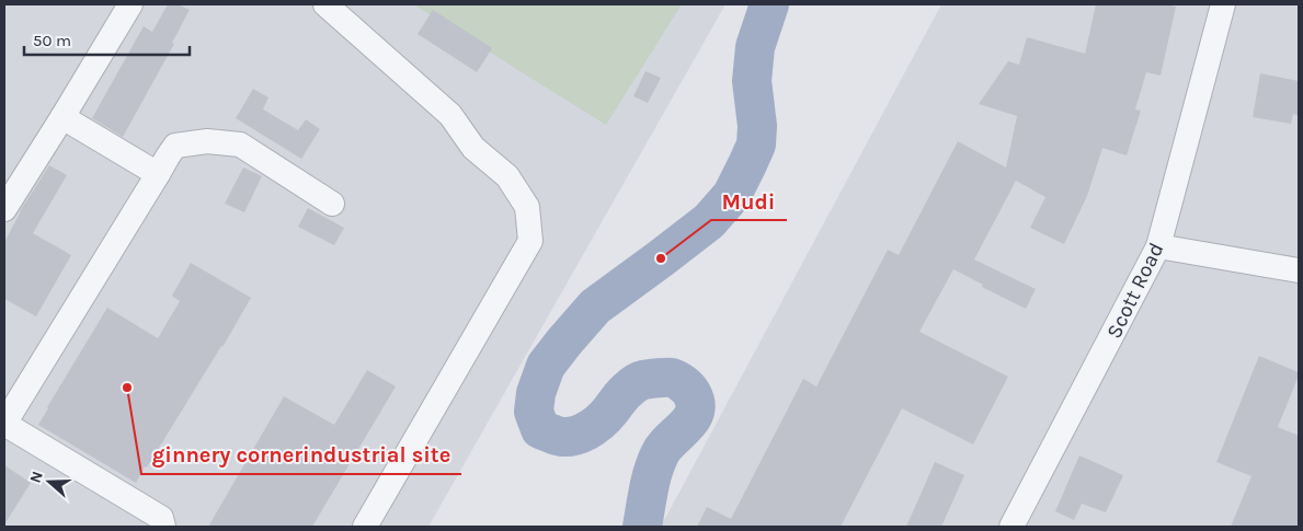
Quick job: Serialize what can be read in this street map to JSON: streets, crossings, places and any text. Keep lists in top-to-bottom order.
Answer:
{
  "streets": {
    "lane": ["Scott Road"]
  },
  "places": ["Mudi", "ginnery cornerindustrial site"],
  "scale_bar": "50 m",
  "north": "left"
}
